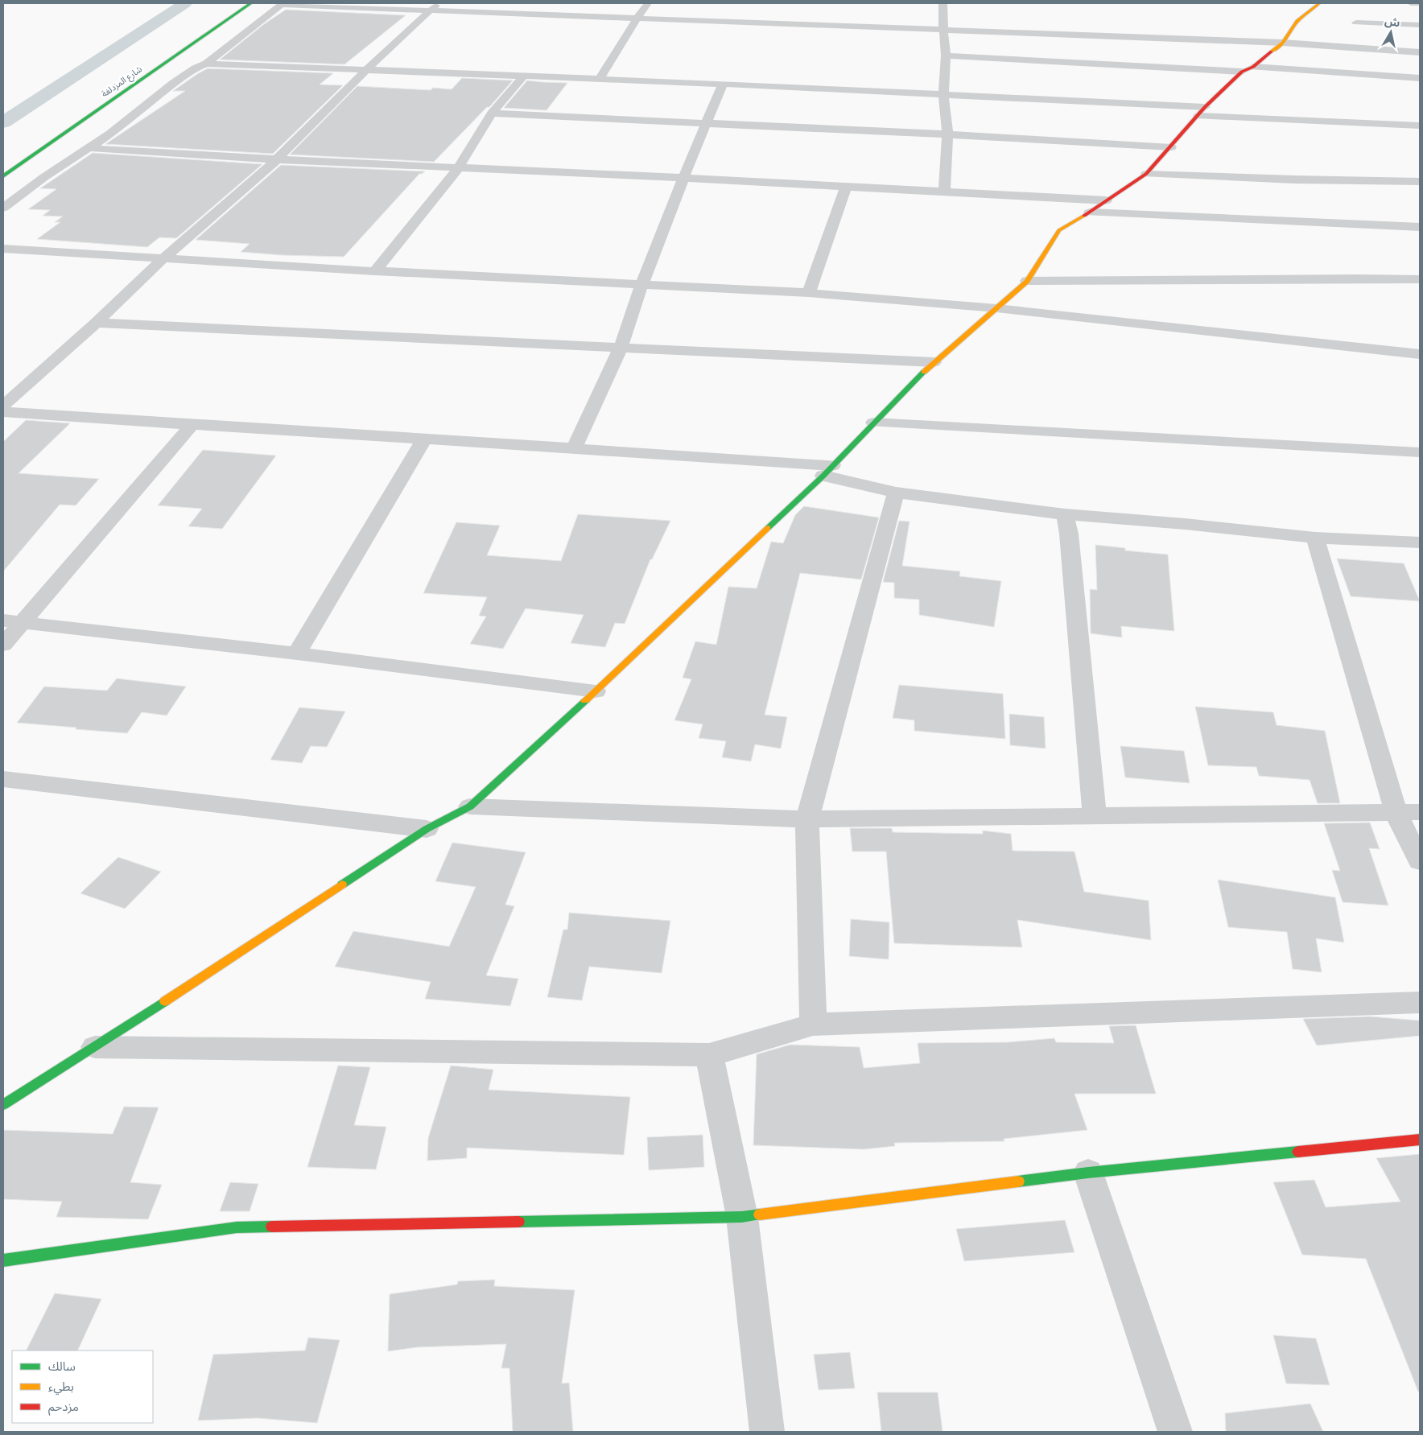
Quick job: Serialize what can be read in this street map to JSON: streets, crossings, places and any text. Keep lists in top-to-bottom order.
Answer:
{
  "streets": {
    "street": ["شارع المزدلفة"]
  },
  "legend": ["سالك", "بطيء", "مزدحم"],
  "north": "top"
}
